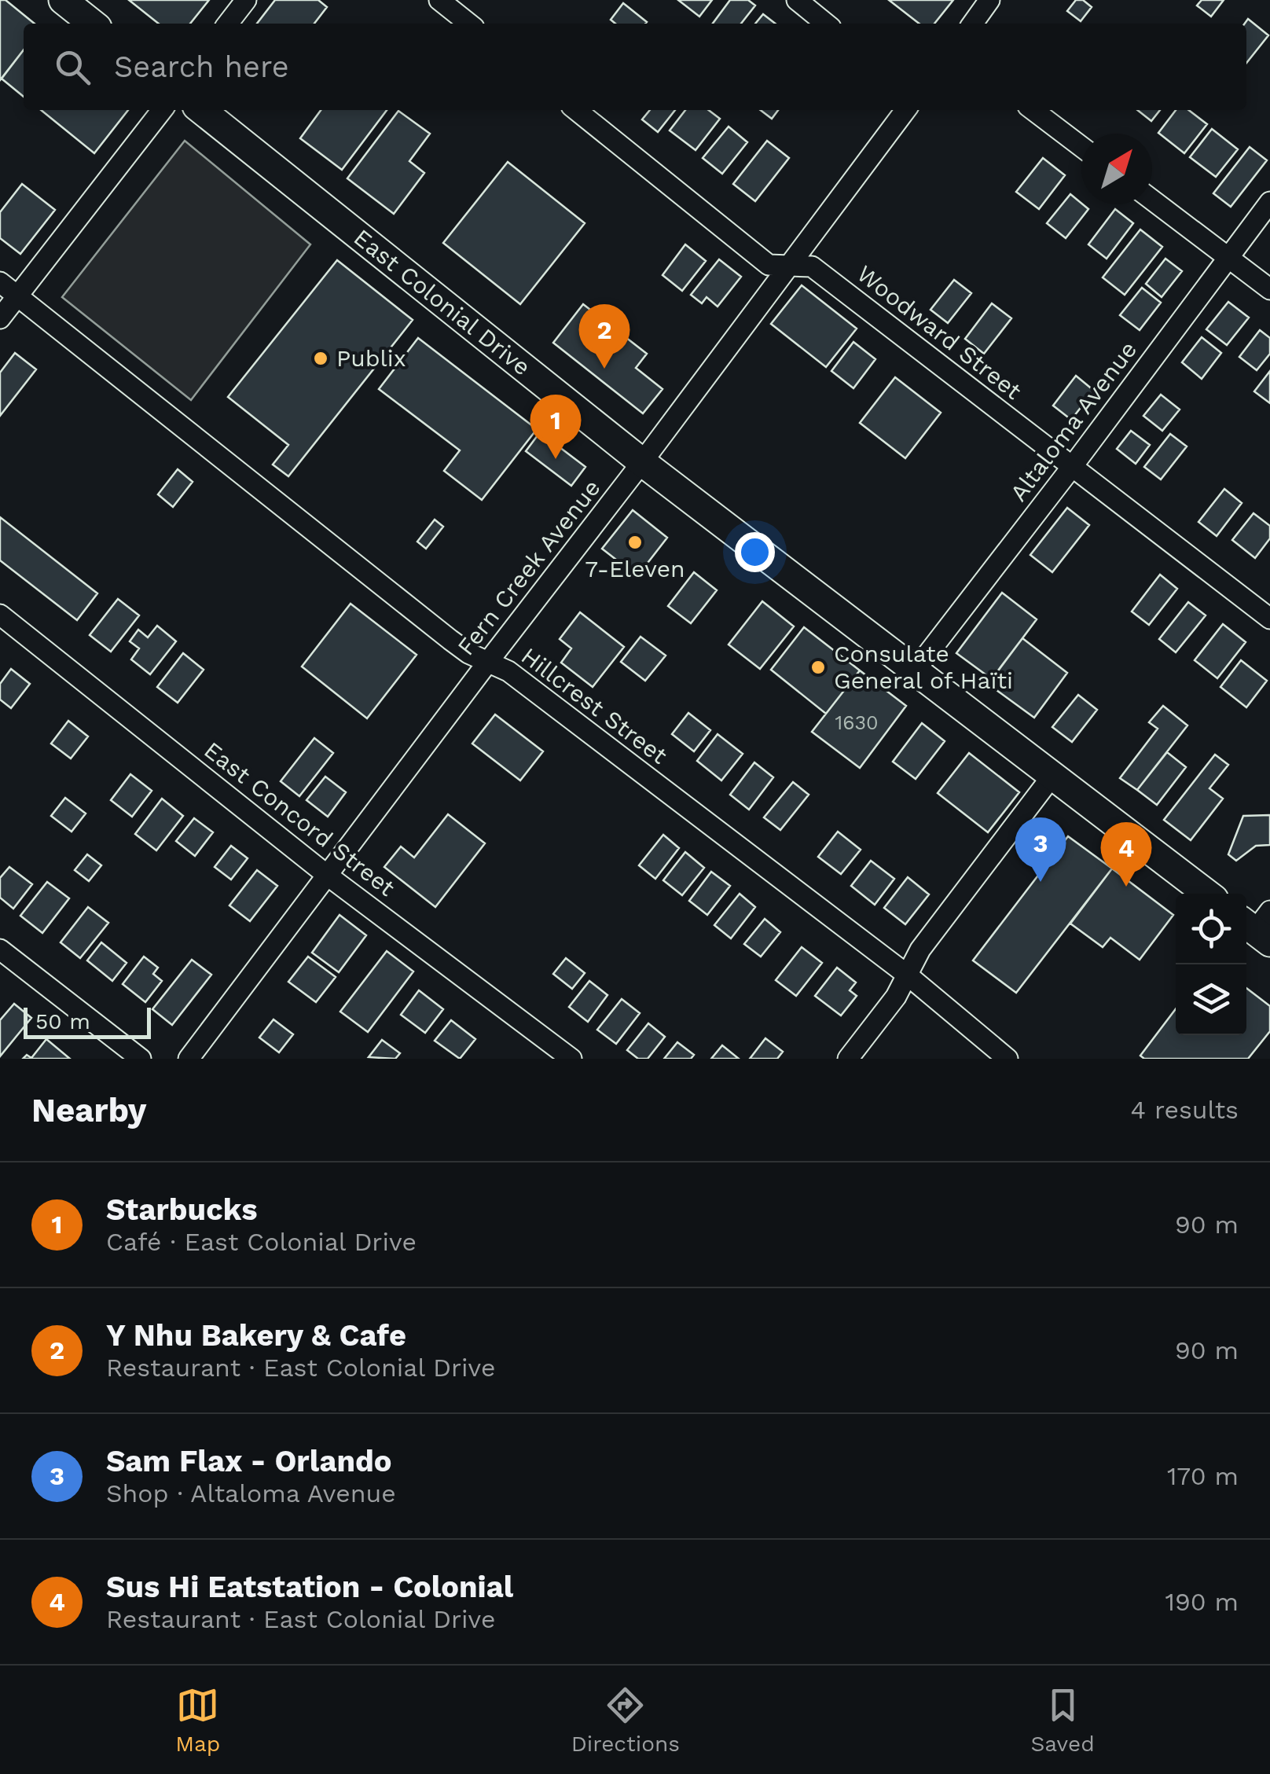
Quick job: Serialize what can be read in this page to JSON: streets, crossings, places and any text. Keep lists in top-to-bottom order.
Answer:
{
  "streets": {
    "highway": ["East Colonial Drive"],
    "street": [
      "Woodward Street",
      "Altaloma Avenue",
      "Fern Creek Avenue",
      "Hillcrest Street",
      "East Concord Street"
    ]
  },
  "crossings": [
    ["East Colonial Drive", "Altaloma Avenue"],
    ["East Colonial Drive", "Fern Creek Avenue"],
    ["Woodward Street", "Altaloma Avenue"],
    ["Woodward Street", "Fern Creek Avenue"],
    ["Fern Creek Avenue", "Hillcrest Street"],
    ["Fern Creek Avenue", "East Concord Street"]
  ],
  "places": ["Publix", "7-Eleven", "Consulate General of Haïti"],
  "house_numbers": ["1630"],
  "scale_bar": "50 m",
  "north": "top right",
  "page": {
    "search": "Search here",
    "pins": [
      "2",
      "1",
      "3",
      "4"
    ],
    "scale": "50 m",
    "heading": ["Nearby", "4 results"],
    "list": [
      {
        "mark": "1",
        "name": "Starbucks",
        "note": "Café · East Colonial Drive",
        "value": "90 m"
      },
      {
        "mark": "2",
        "name": "Y Nhu Bakery & Cafe",
        "note": "Restaurant · East Colonial Drive",
        "value": "90 m"
      },
      {
        "mark": "3",
        "name": "Sam Flax - Orlando",
        "note": "Shop · Altaloma Avenue",
        "value": "170 m"
      },
      {
        "mark": "4",
        "name": "Sus Hi Eatstation - Colonial",
        "note": "Restaurant · East Colonial Drive",
        "value": "190 m"
      }
    ],
    "nav": ["Map", "Directions", "Saved"]
  }
}
